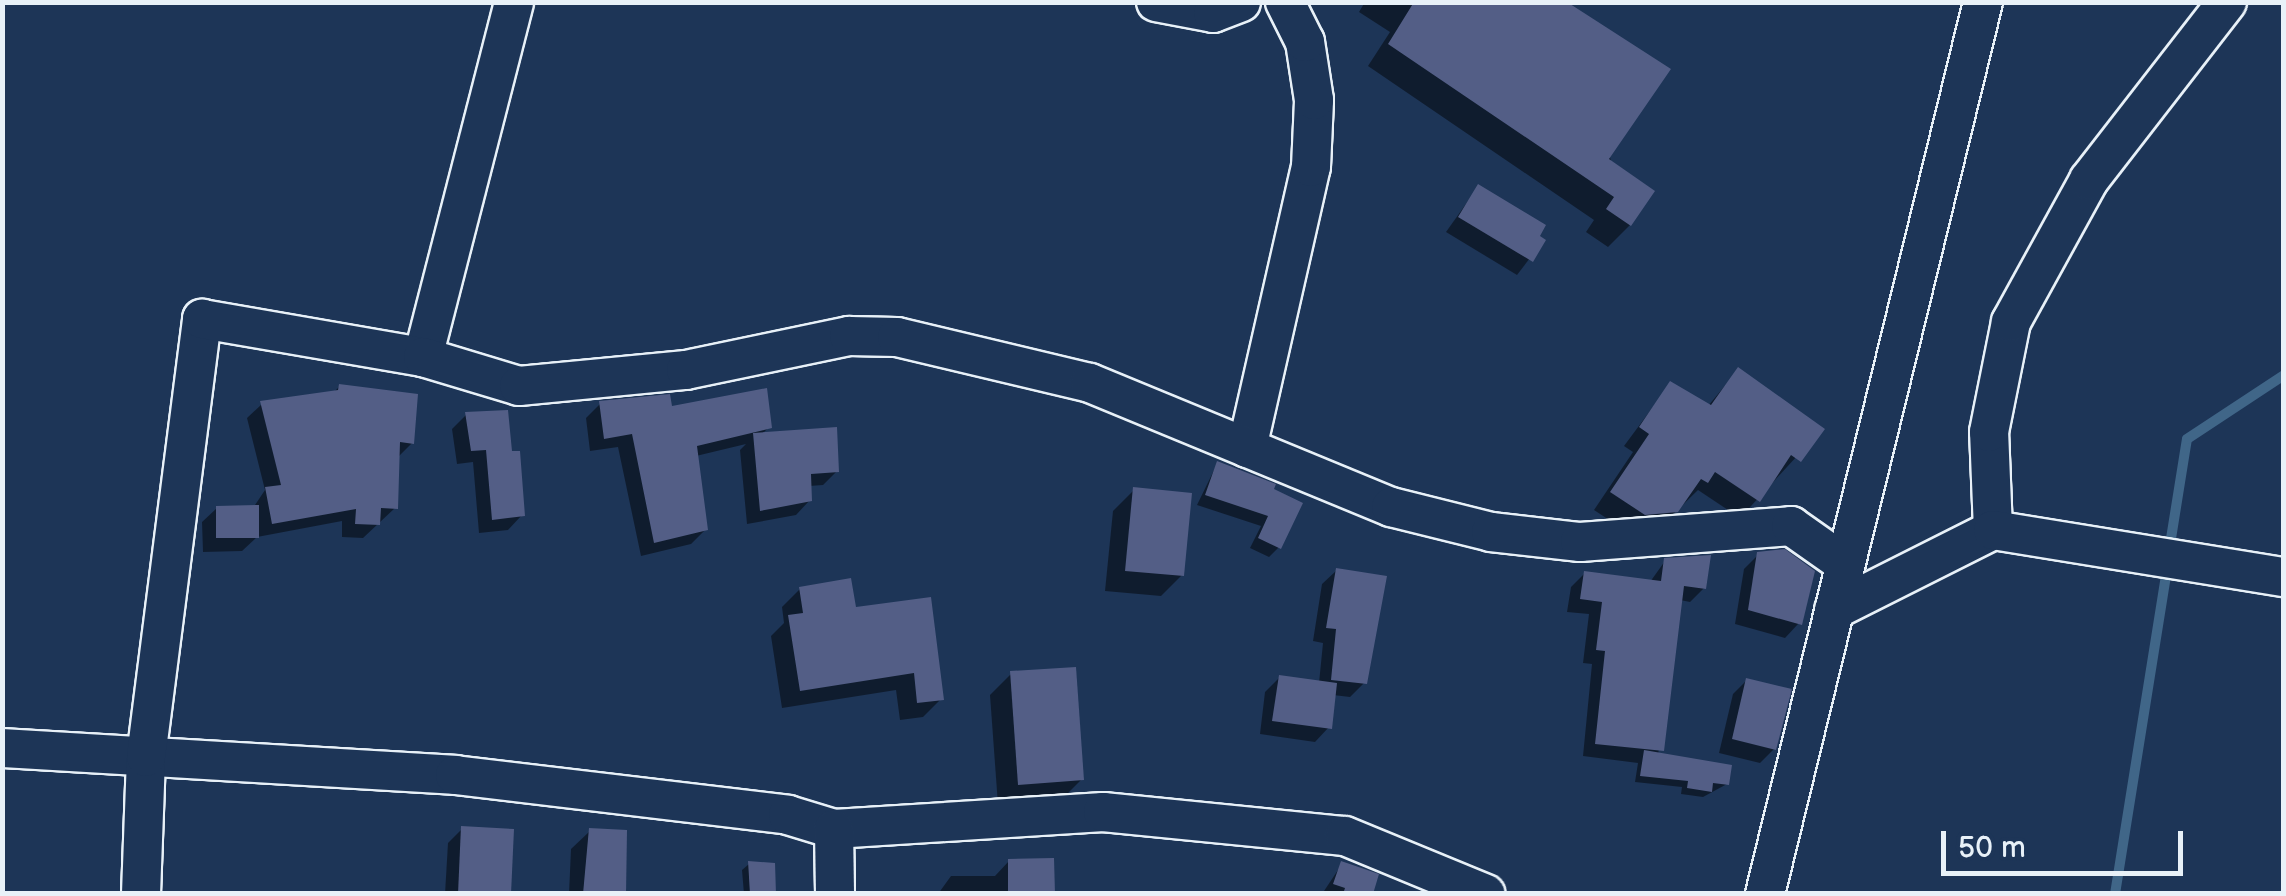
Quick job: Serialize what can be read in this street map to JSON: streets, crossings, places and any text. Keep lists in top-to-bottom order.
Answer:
{
  "scale_bar": "50 m"
}
